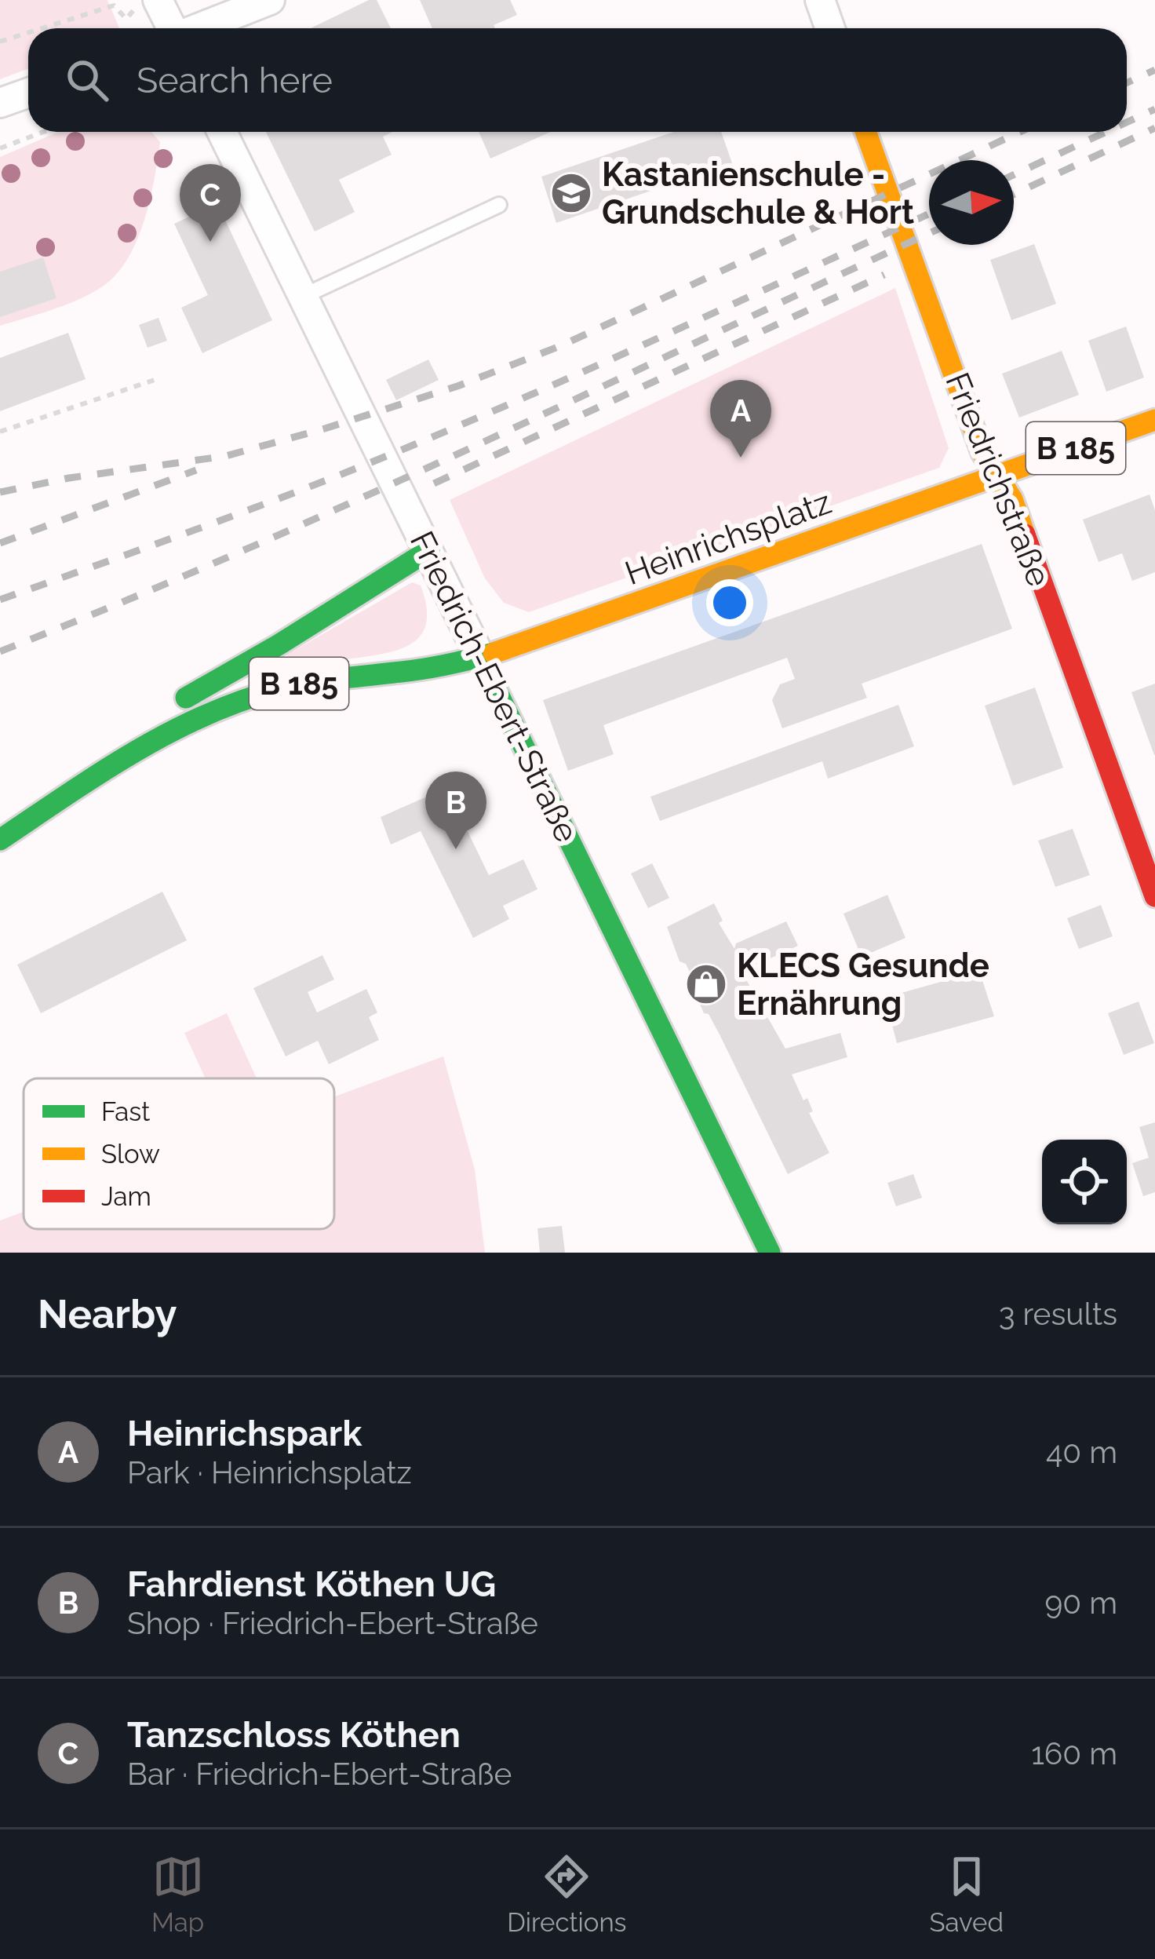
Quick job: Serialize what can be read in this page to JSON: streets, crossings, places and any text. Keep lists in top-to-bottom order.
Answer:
{
  "streets": {
    "main road": [
      "B 185",
      "Friedrichstraße",
      "Heinrichsplatz",
      "Friedrich-Ebert-Straße"
    ]
  },
  "crossings": [
    ["B 185", "Friedrichstraße"],
    ["B 185", "Heinrichsplatz"],
    ["B 185", "Friedrich-Ebert-Straße"],
    ["Friedrichstraße", "Heinrichsplatz"],
    ["Heinrichsplatz", "Friedrich-Ebert-Straße"]
  ],
  "places": {
    "school or university": ["Kastanienschule - Grundschule & Hort"],
    "shop": ["KLECS Gesunde Ernährung"]
  },
  "legend": ["Fast", "Slow", "Jam"],
  "north": "right",
  "page": {
    "search": "Search here",
    "pins": ["C", "A", "B"],
    "heading": ["Nearby", "3 results"],
    "list": [
      {
        "mark": "A",
        "name": "Heinrichspark",
        "note": "Park · Heinrichsplatz",
        "value": "40 m"
      },
      {
        "mark": "B",
        "name": "Fahrdienst Köthen UG",
        "note": "Shop · Friedrich-Ebert-Straße",
        "value": "90 m"
      },
      {
        "mark": "C",
        "name": "Tanzschloss Köthen",
        "note": "Bar · Friedrich-Ebert-Straße",
        "value": "160 m"
      }
    ],
    "nav": ["Map", "Directions", "Saved"]
  }
}
